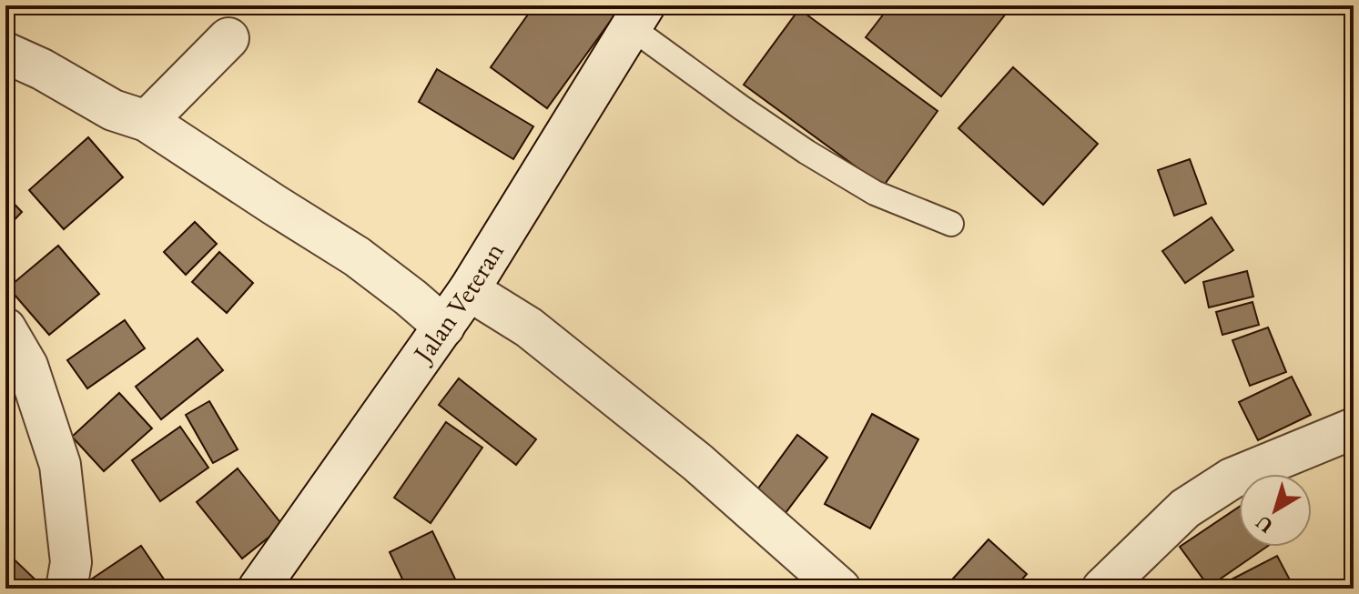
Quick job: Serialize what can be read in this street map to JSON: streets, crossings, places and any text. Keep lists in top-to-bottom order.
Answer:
{
  "streets": {
    "street": ["Jalan Veteran"]
  },
  "north": "bottom left"
}
